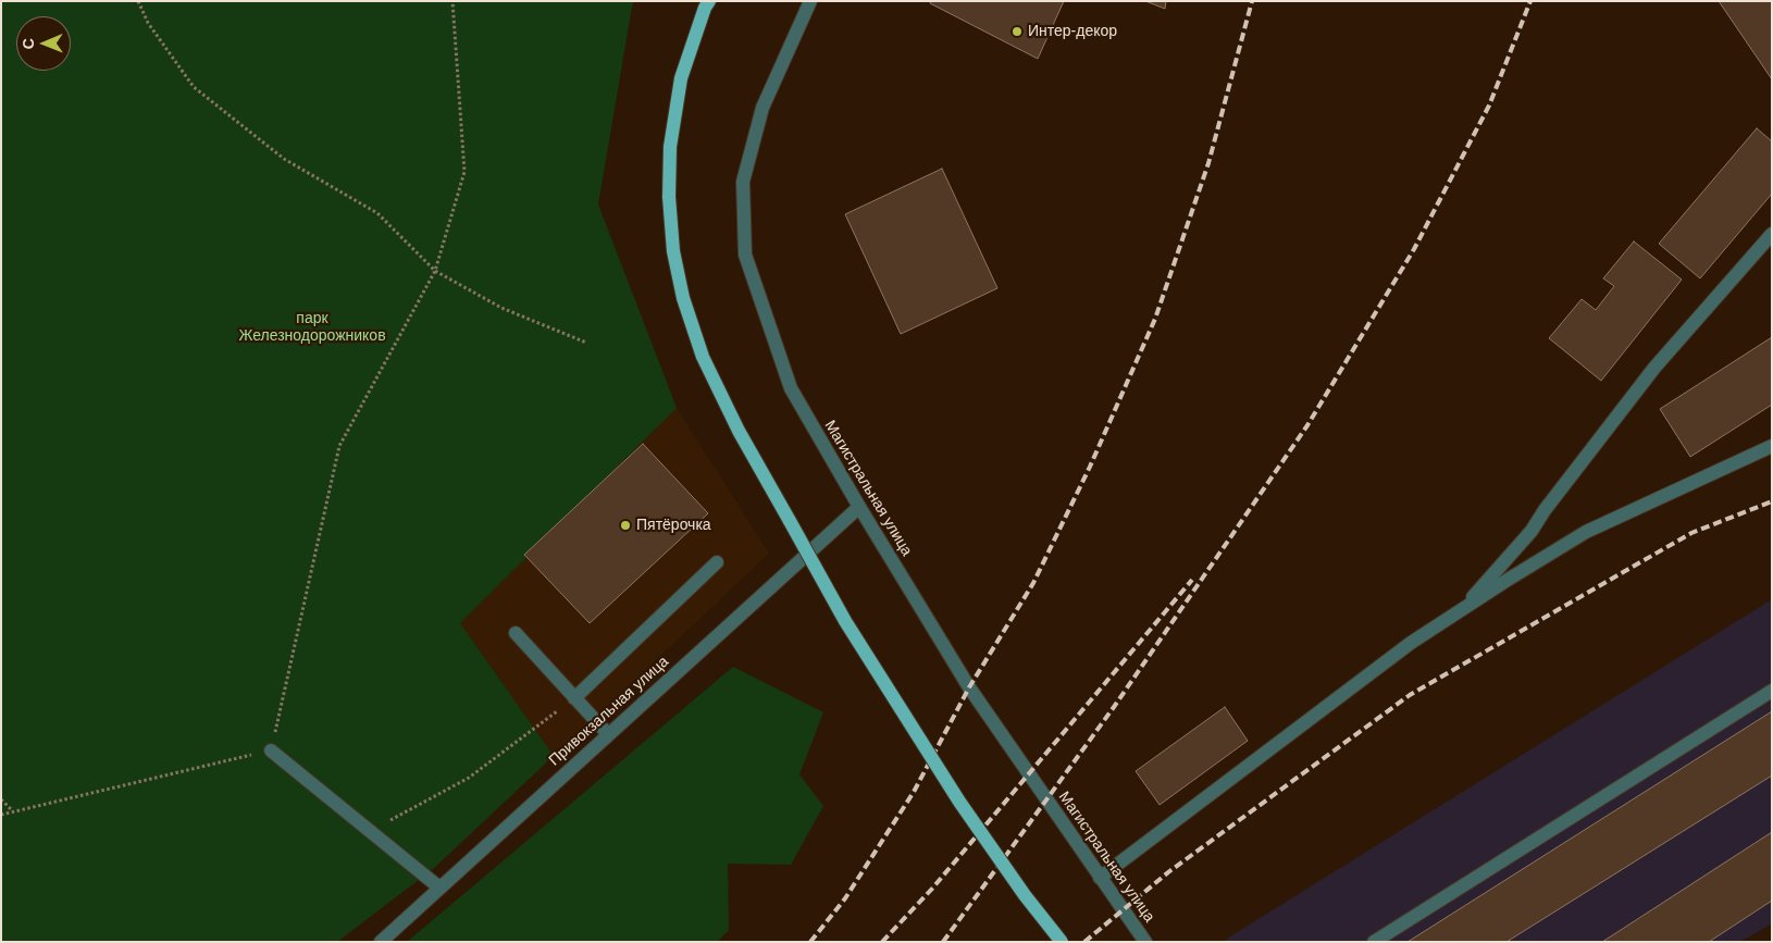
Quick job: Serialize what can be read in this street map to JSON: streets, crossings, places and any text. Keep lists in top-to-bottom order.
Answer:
{
  "streets": {
    "street": ["Магистральная улица", "Привокзальная улица"]
  },
  "crossings": [
    ["Магистральная улица", "Привокзальная улица"]
  ],
  "parks": ["парк Железнодорожников"],
  "places": ["Интер-декор", "Пятёрочка"],
  "north": "left"
}
